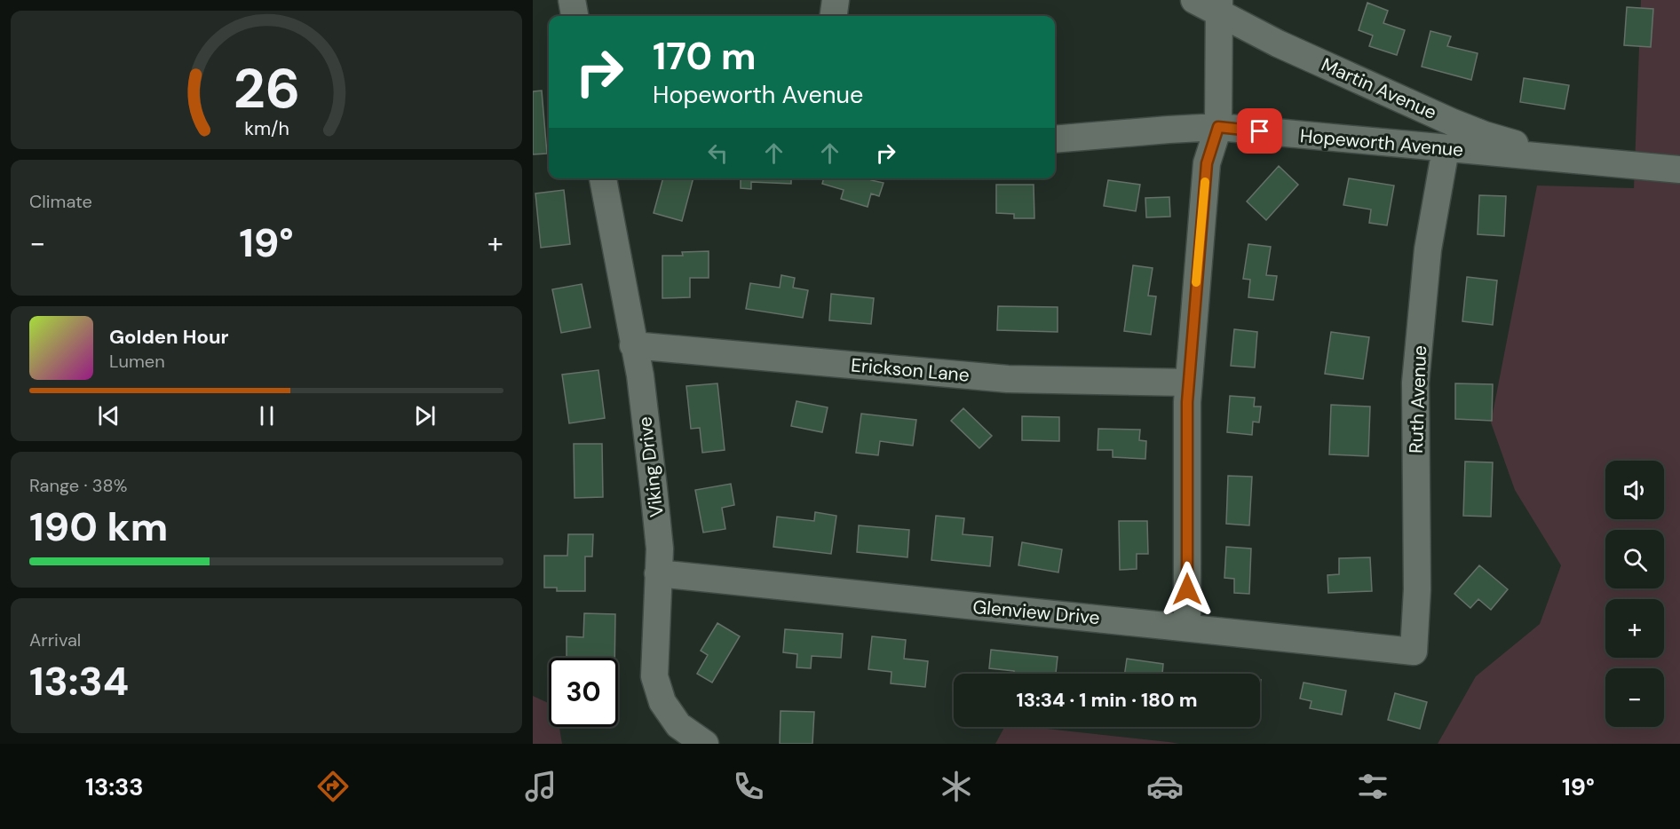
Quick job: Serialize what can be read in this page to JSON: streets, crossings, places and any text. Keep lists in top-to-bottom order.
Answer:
{
  "streets": {
    "street": [
      "Martin Avenue",
      "Hopeworth Avenue",
      "Erickson Lane",
      "Ruth Avenue",
      "Viking Drive",
      "Glenview Drive"
    ]
  },
  "crossings": [
    ["Martin Avenue", "Hopeworth Avenue"],
    ["Hopeworth Avenue", "Ruth Avenue"],
    ["Erickson Lane", "Viking Drive"],
    ["Ruth Avenue", "Glenview Drive"],
    ["Viking Drive", "Glenview Drive"]
  ],
  "page": {
    "turn": ["170 m", "Hopeworth Avenue"],
    "tile": [
      "Climate",
      ["Range · 38%", "190 km"],
      ["Arrival", "13:34"]
    ],
    "heat": ["−", "19°", "+"],
    "song": ["Golden Hour", "Lumen"],
    "map_buttons": ["+", "−"],
    "limit": "30",
    "trip": "13:34 · 1 min · 180 m",
    "tabs": ["13:33", "19°"],
    "gauge": ["26", "km/h"]
  }
}
